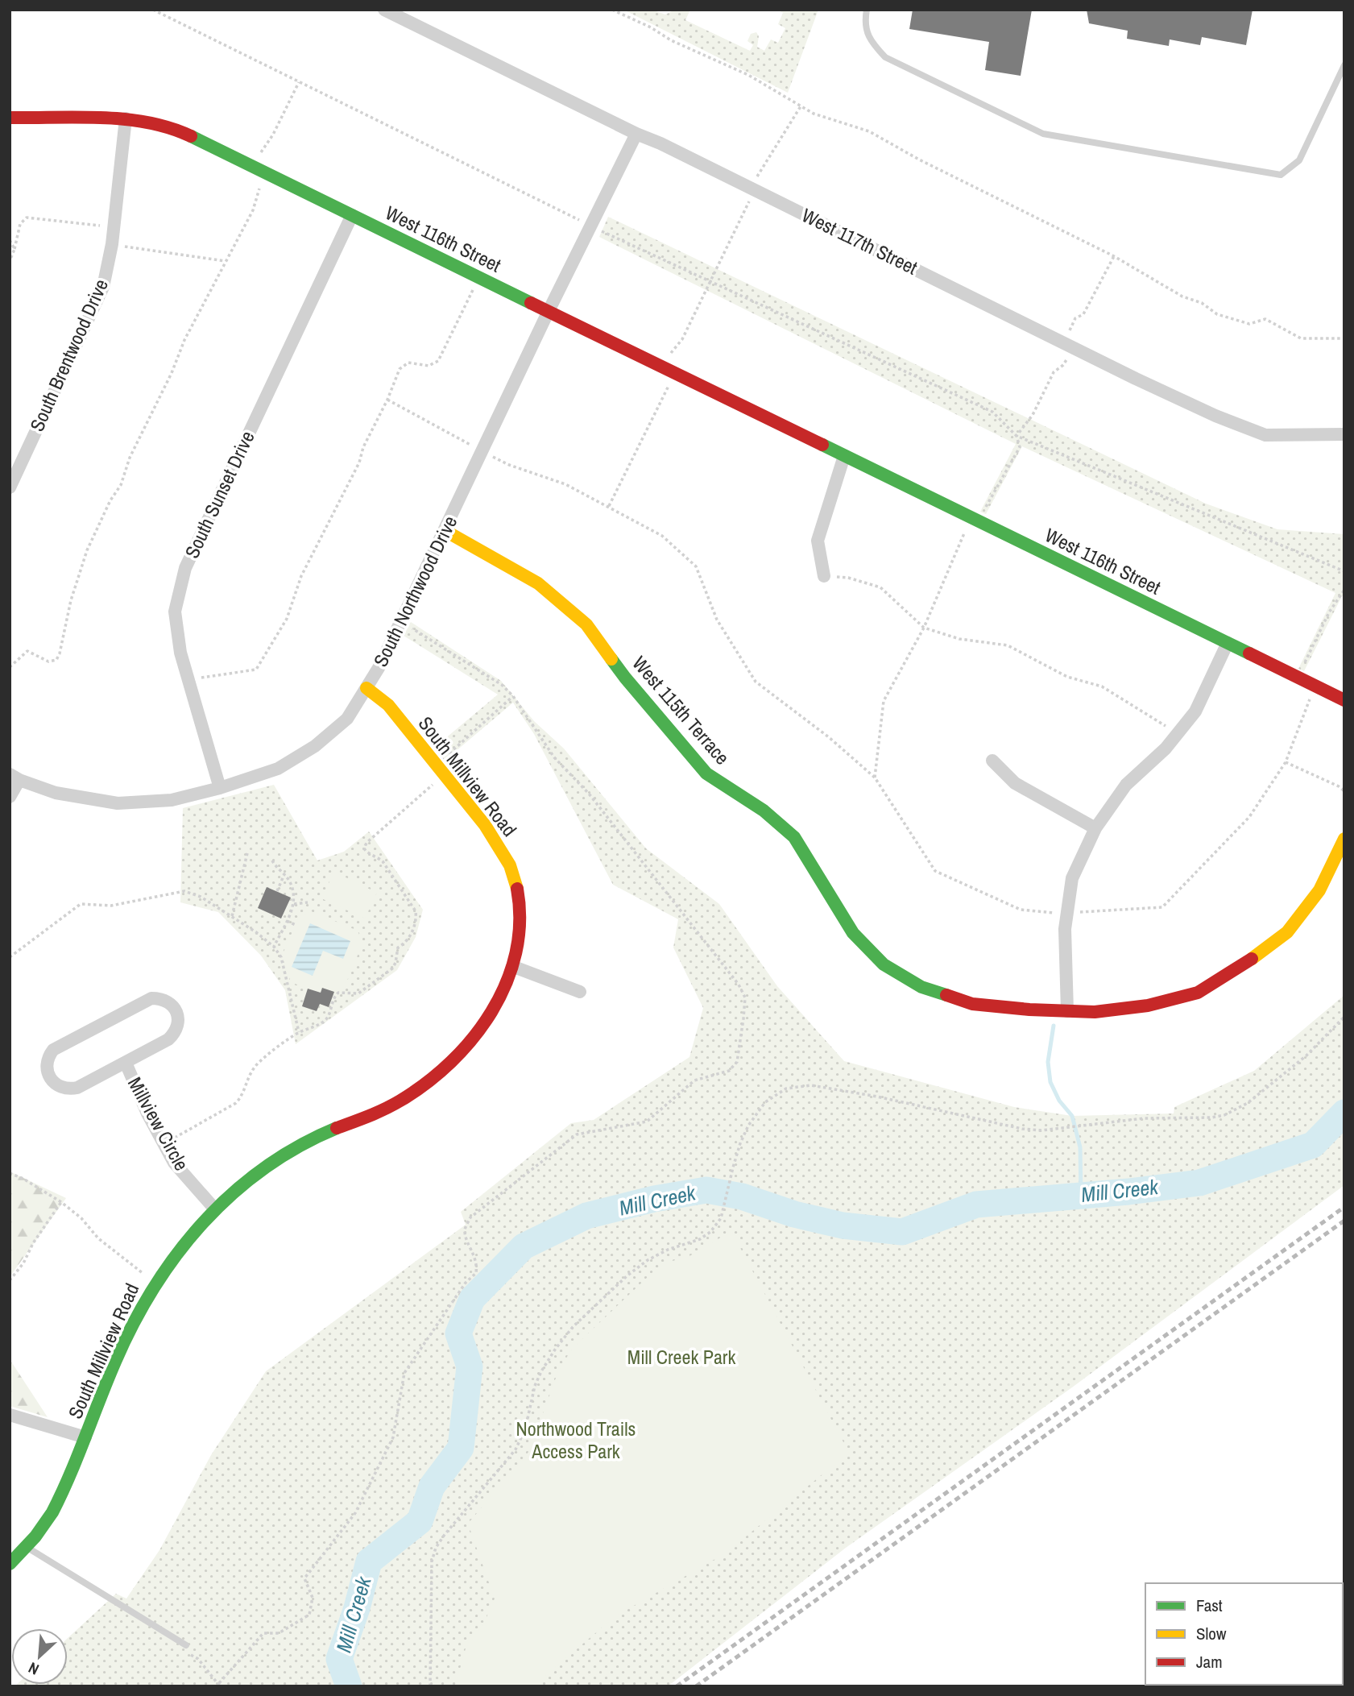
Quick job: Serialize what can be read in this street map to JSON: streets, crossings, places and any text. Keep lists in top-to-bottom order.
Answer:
{
  "streets": {
    "street": [
      "West 116th Street",
      "West 117th Street",
      "South Brentwood Drive",
      "South Sunset Drive",
      "South Northwood Drive",
      "West 115th Terrace",
      "South Millview Road",
      "Millview Circle"
    ]
  },
  "crossings": [
    ["West 116th Street", "South Brentwood Drive"],
    ["West 116th Street", "South Sunset Drive"],
    ["West 116th Street", "South Northwood Drive"],
    ["West 117th Street", "South Northwood Drive"],
    ["South Sunset Drive", "South Northwood Drive"],
    ["South Northwood Drive", "West 115th Terrace"],
    ["South Northwood Drive", "South Millview Road"],
    ["South Millview Road", "Millview Circle"]
  ],
  "water": ["Mill Creek"],
  "parks": ["Mill Creek Park", "Northwood Trails Access Park"],
  "legend": ["Fast", "Slow", "Jam"],
  "north": "bottom left"
}
